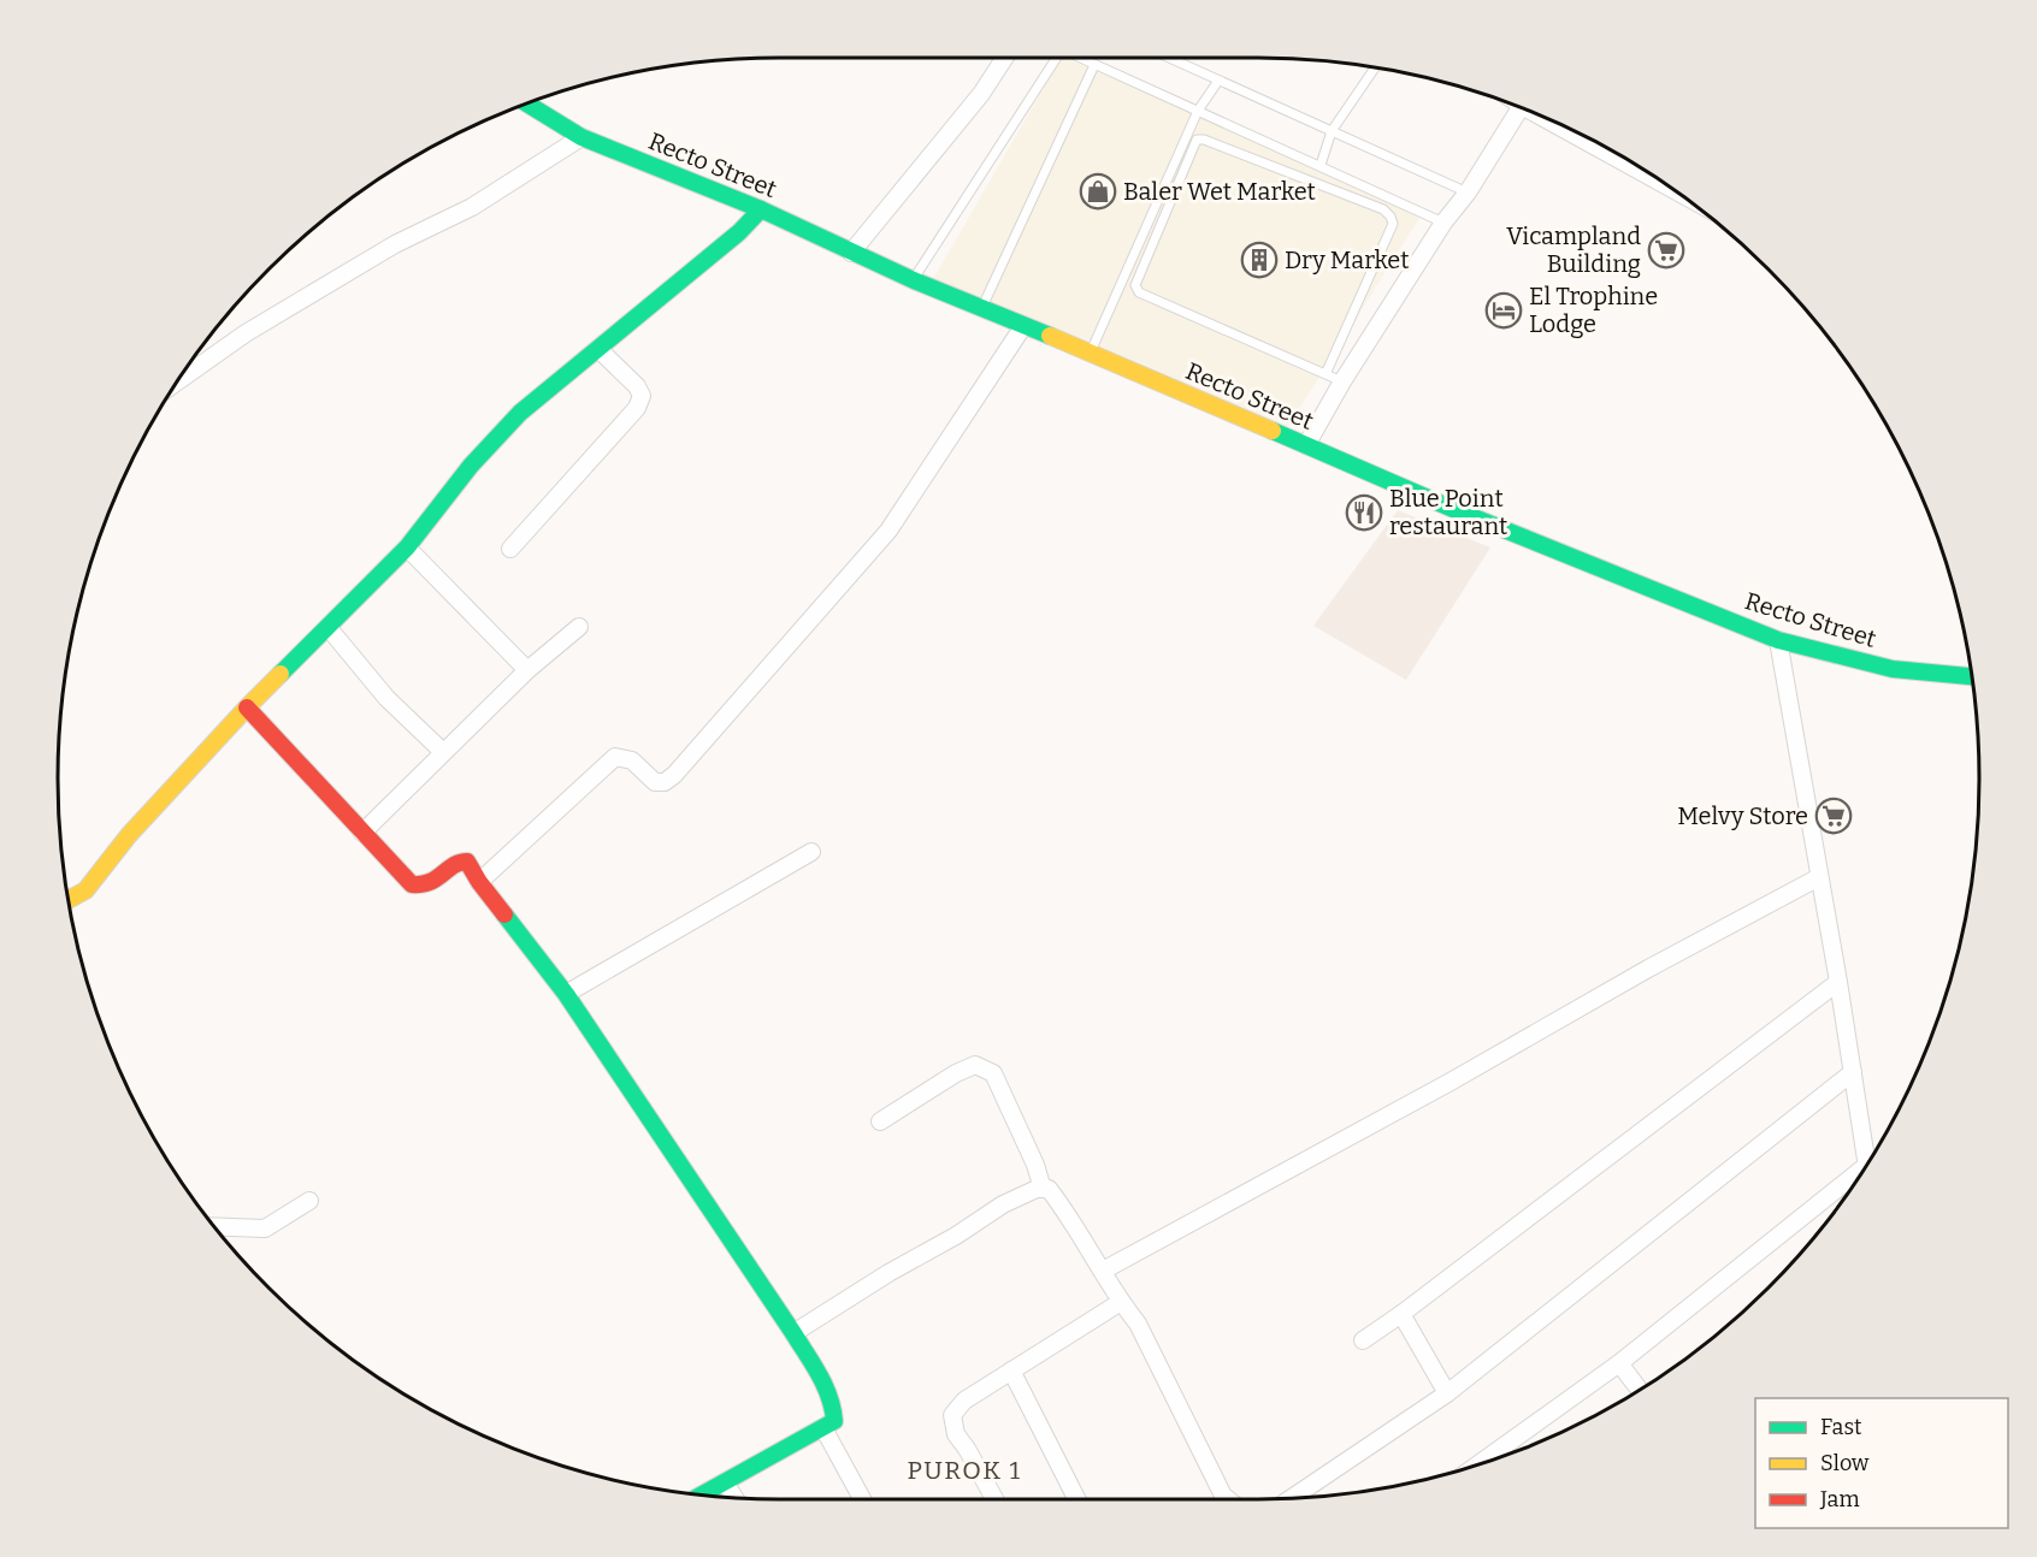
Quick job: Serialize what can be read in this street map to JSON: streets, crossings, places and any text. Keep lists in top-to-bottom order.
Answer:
{
  "streets": {
    "street": ["Recto Street"]
  },
  "districts": ["PUROK 1"],
  "places": {
    "shop": ["Baler Wet Market"],
    "supermarket": ["Vicampland Building", "Melvy Store"],
    "building": ["Dry Market"],
    "hotel": ["El Trophine Lodge"],
    "restaurant": ["Blue Point restaurant"]
  },
  "legend": ["Fast", "Slow", "Jam"]
}
